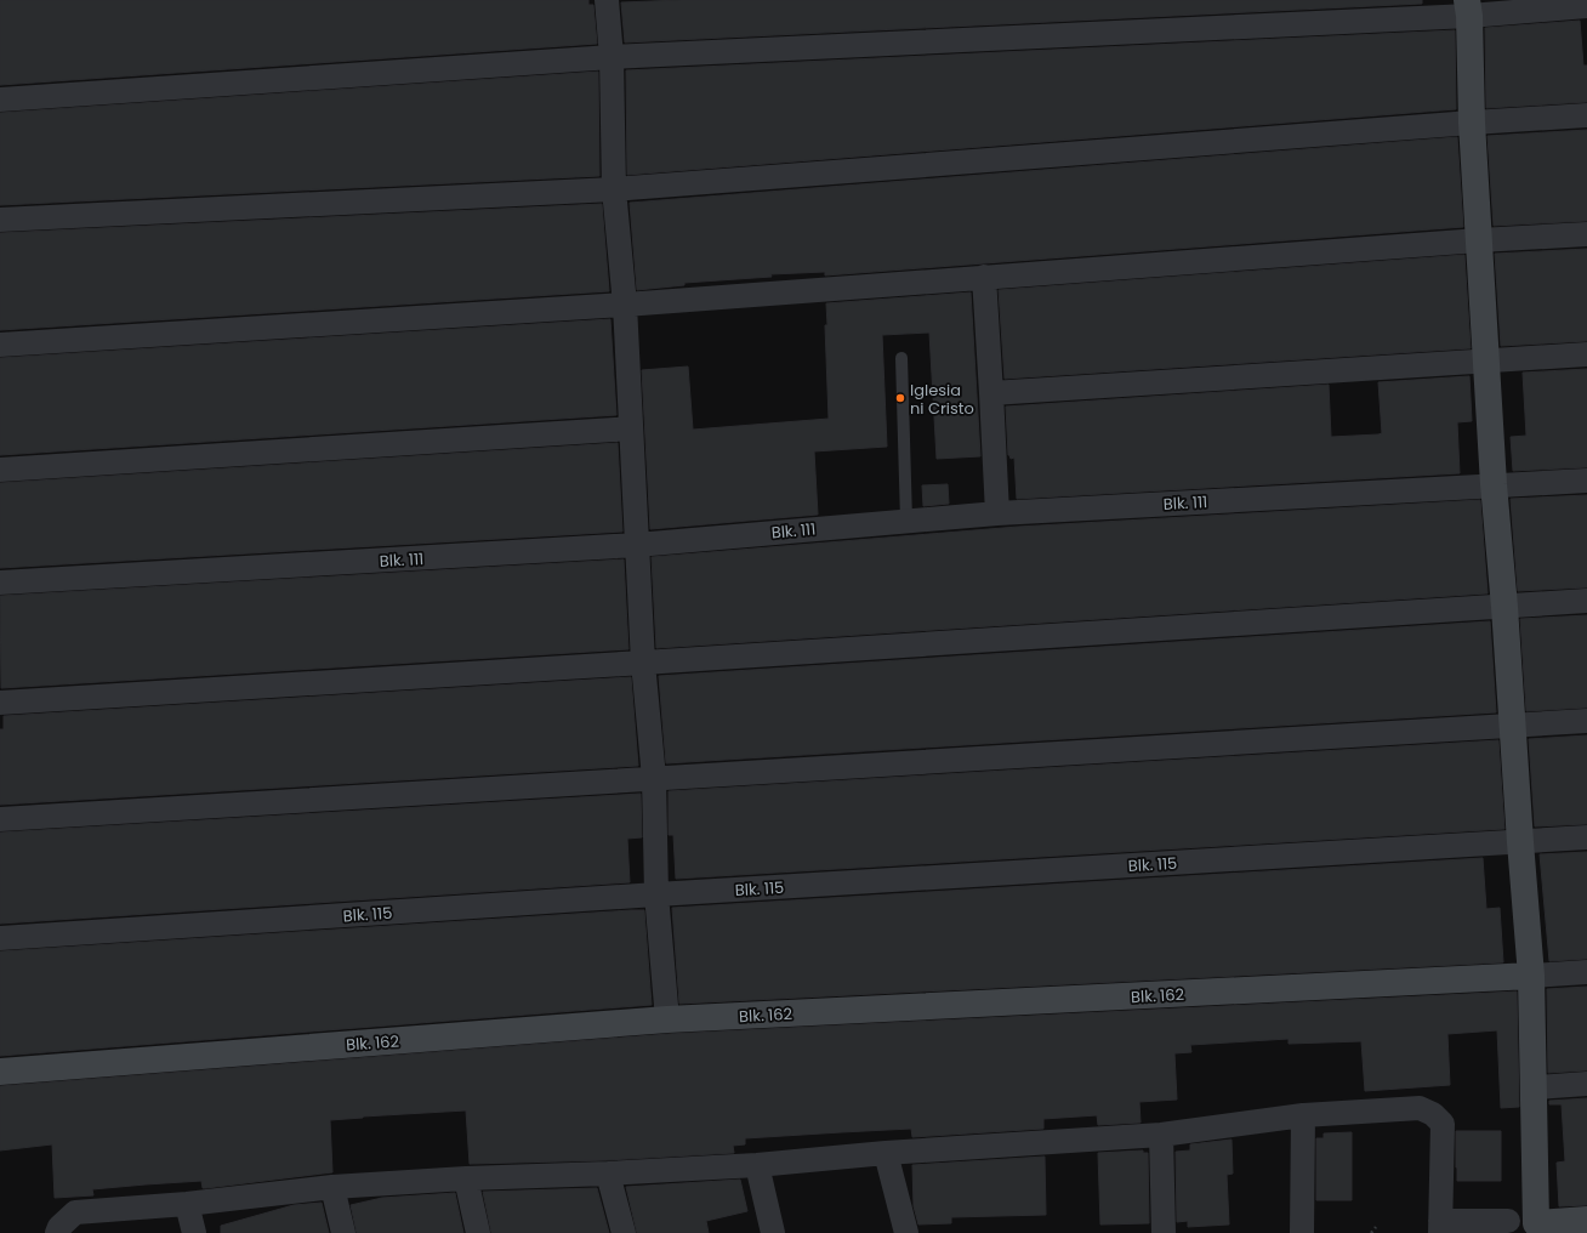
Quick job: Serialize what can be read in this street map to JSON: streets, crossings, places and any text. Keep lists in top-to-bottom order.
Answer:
{
  "streets": {
    "street": ["Blk. 111", "Blk. 115", "Blk. 162"]
  },
  "places": ["Iglesia ni Cristo"]
}
